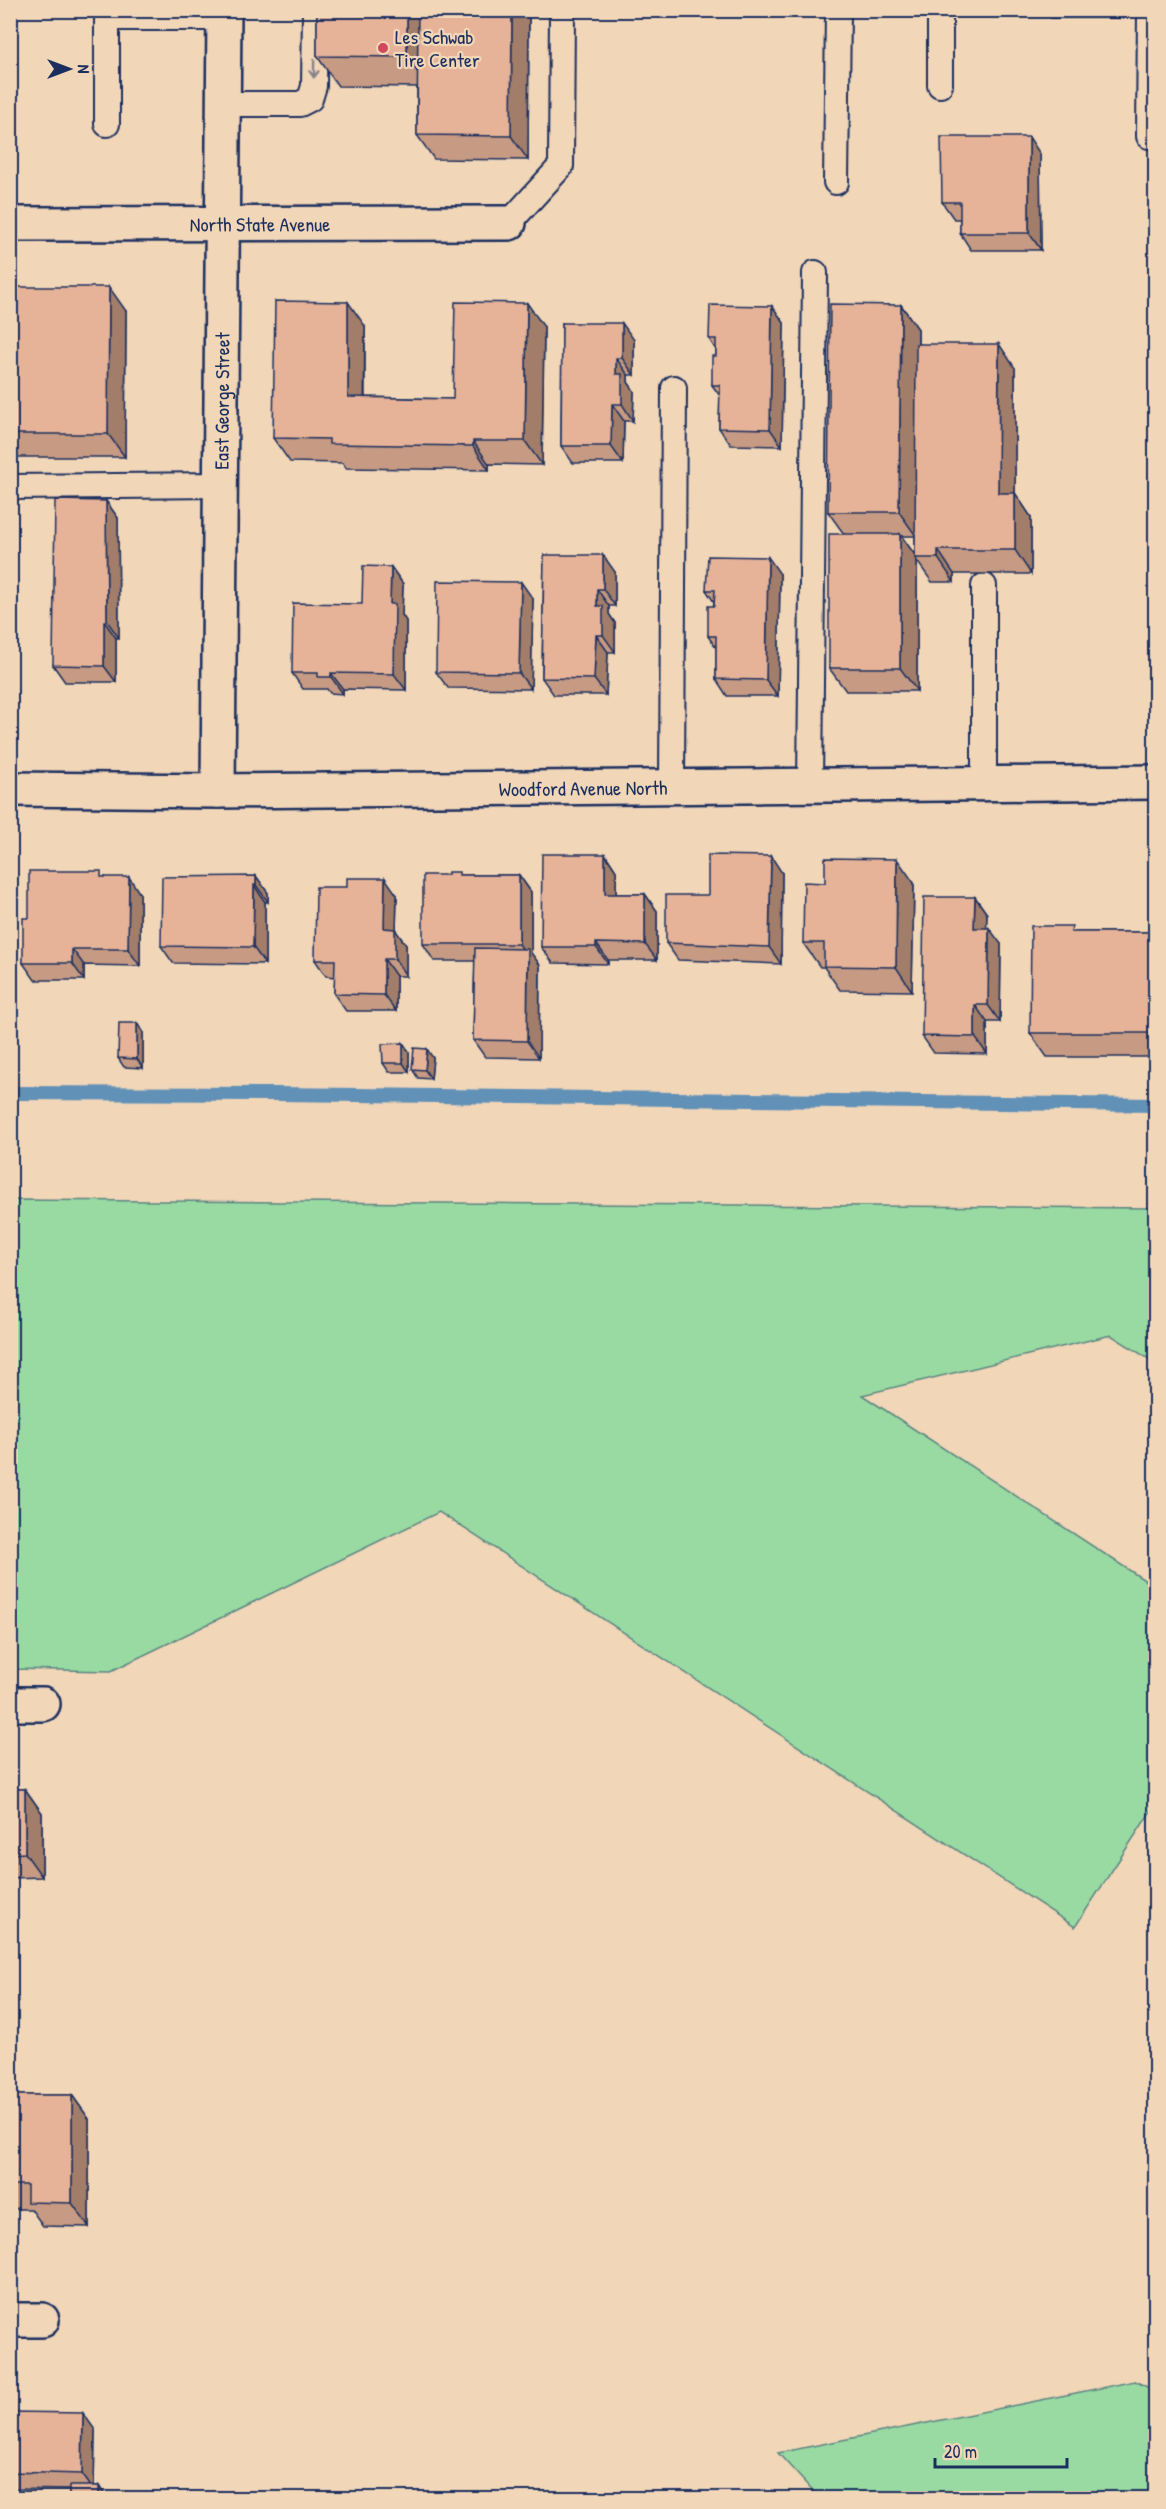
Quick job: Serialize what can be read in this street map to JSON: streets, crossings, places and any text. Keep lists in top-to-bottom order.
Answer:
{
  "streets": {
    "street": ["North State Avenue", "East George Street", "Woodford Avenue North"]
  },
  "crossings": [
    ["North State Avenue", "East George Street"],
    ["East George Street", "Woodford Avenue North"]
  ],
  "places": ["Les Schwab Tire Center"],
  "scale_bar": "20 m",
  "north": "right"
}
